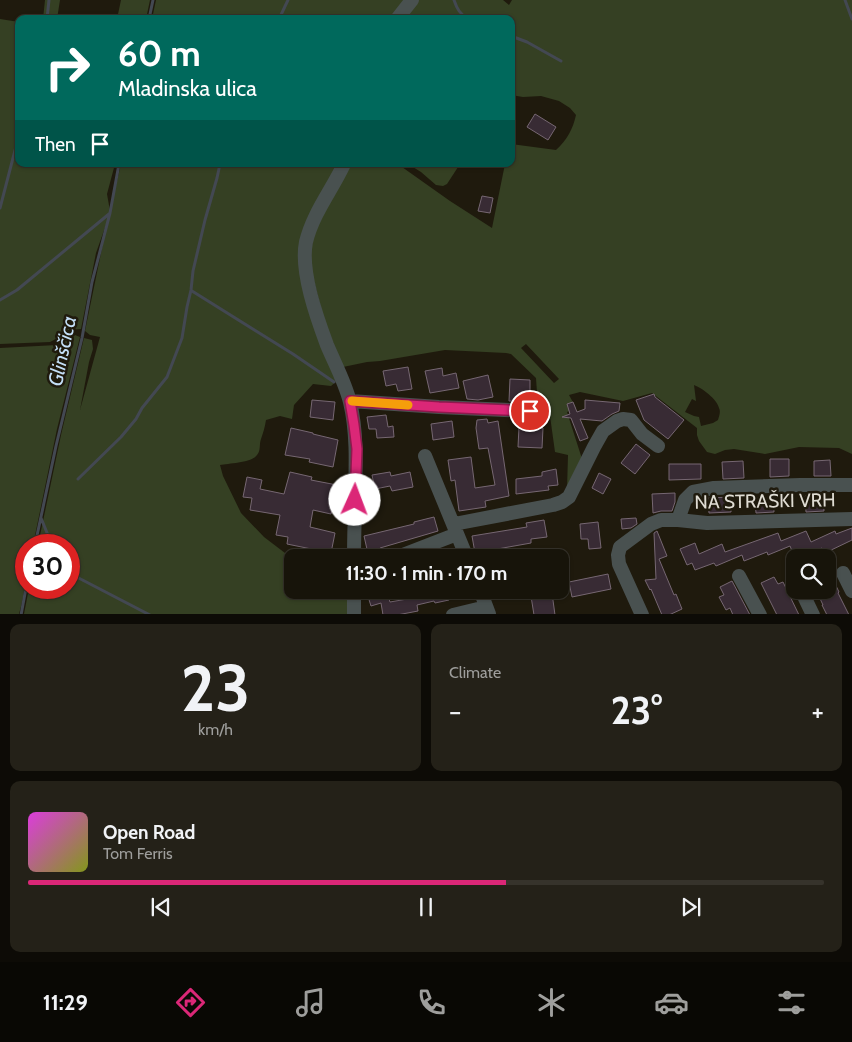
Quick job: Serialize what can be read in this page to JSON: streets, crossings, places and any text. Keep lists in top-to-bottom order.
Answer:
{
  "streets": {
    "street": ["NA STRAŠKI VRH"]
  },
  "water": ["Glinščica"],
  "page": {
    "turn": ["60 m", "Mladinska ulica"],
    "then": "Then",
    "limit": "30",
    "trip": "11:30 · 1 min · 170 m",
    "tile": [
      ["23", "km/h"],
      "Climate"
    ],
    "heat": ["−", "23°", "+"],
    "song": ["Open Road", "Tom Ferris"],
    "tabs": "11:29"
  }
}
